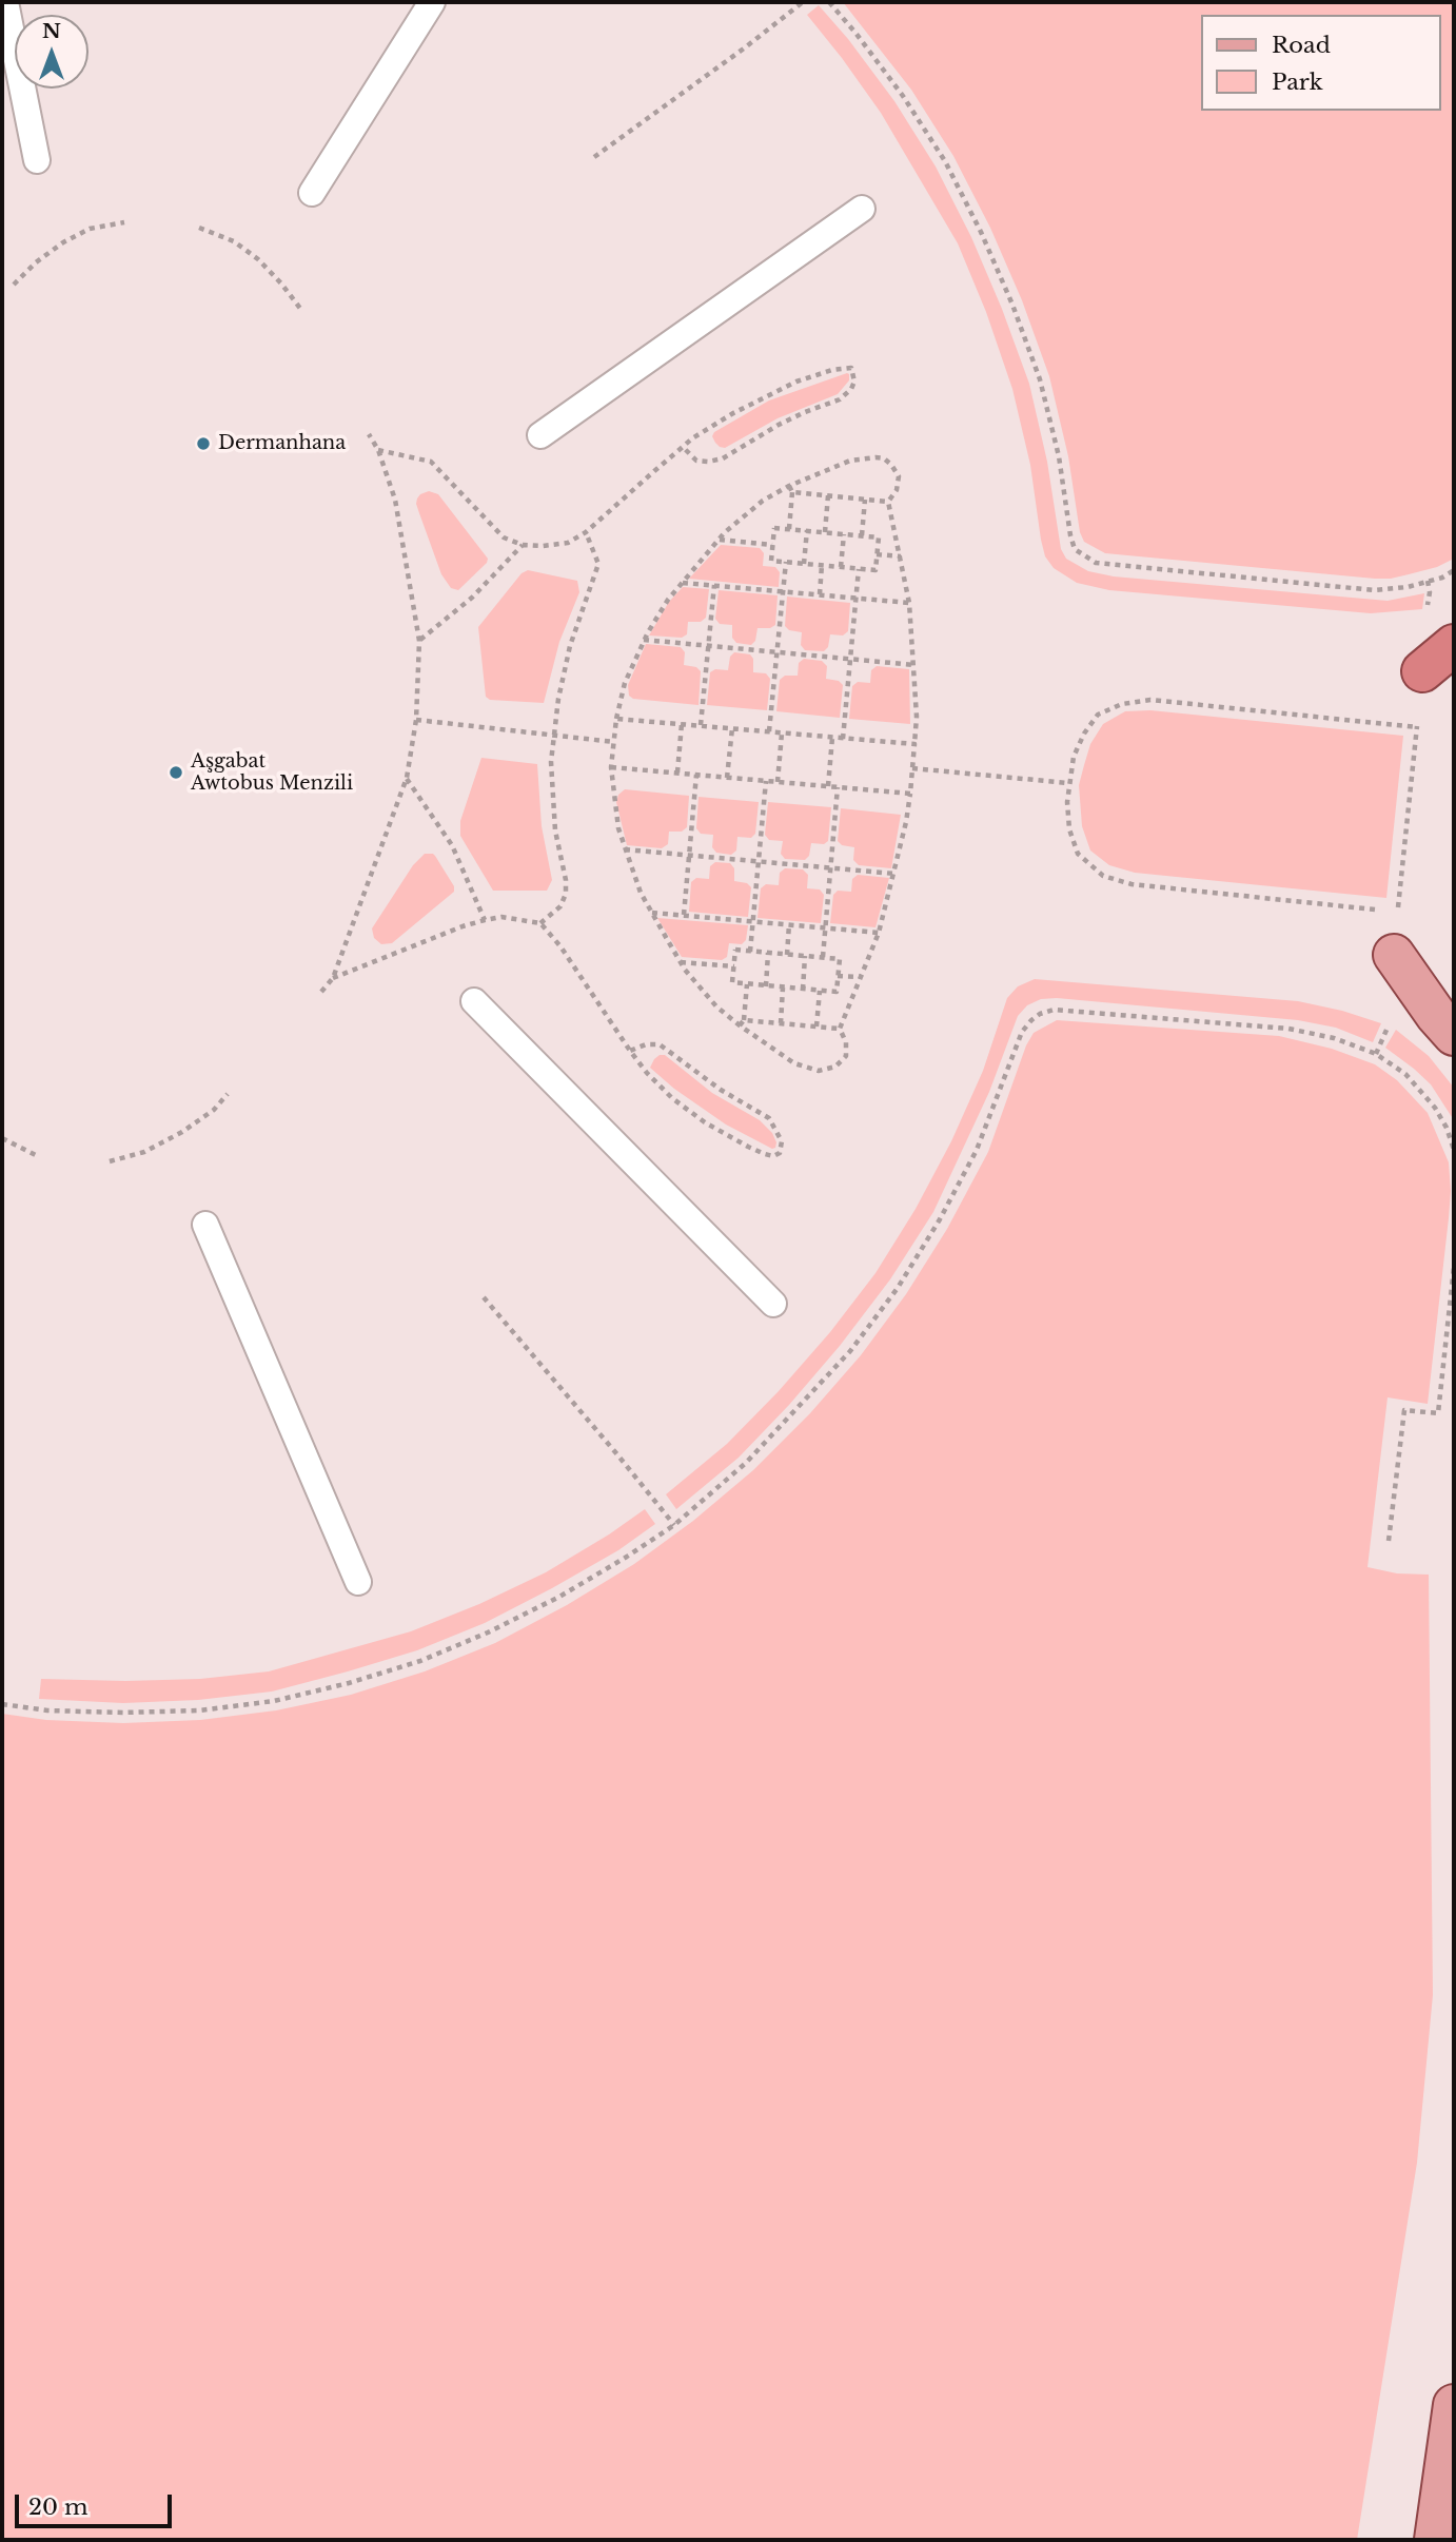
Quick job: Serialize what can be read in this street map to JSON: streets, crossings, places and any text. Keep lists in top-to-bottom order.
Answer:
{
  "places": ["Dermanhana", "Aşgabat Awtobus Menzili"],
  "legend": ["Road", "Park"],
  "scale_bar": "20 m",
  "north": "top"
}
